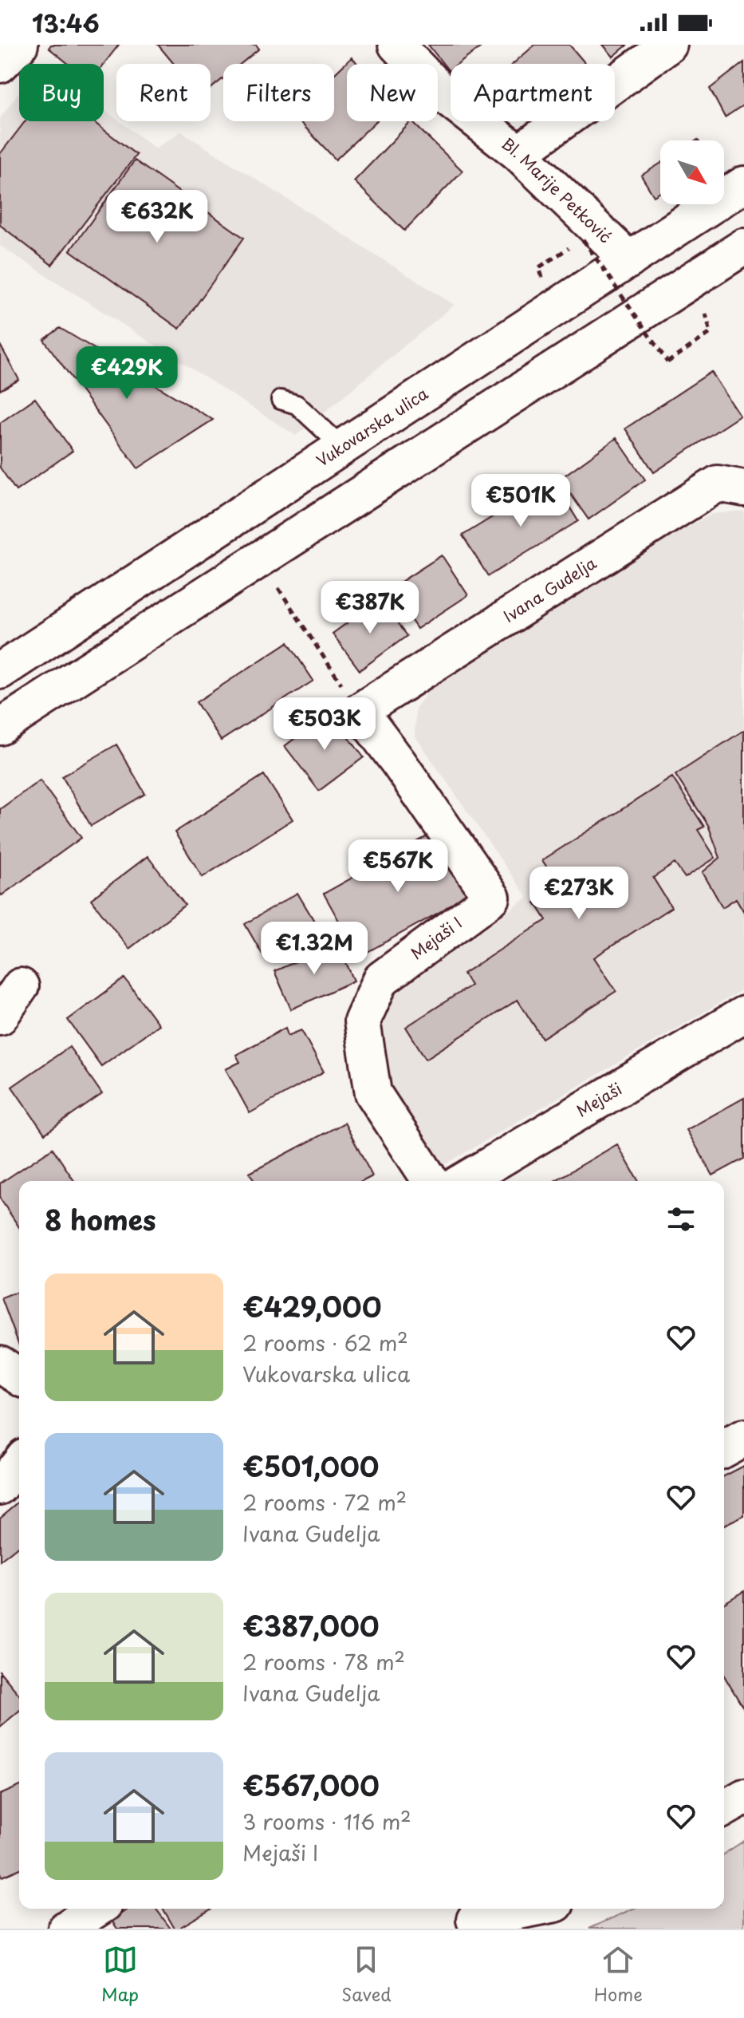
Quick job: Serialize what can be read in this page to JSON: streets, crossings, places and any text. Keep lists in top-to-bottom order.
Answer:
{
  "streets": {
    "street": [
      "Bl. Marije Petković",
      "Vukovarska ulica",
      "Ivana Gudelja",
      "Mejaši I",
      "Mejaši"
    ]
  },
  "crossings": [
    ["Bl. Marije Petković", "Vukovarska ulica"],
    ["Ivana Gudelja", "Mejaši I"]
  ],
  "north": "bottom right",
  "page": {
    "status": "13:46",
    "chip": [
      "Buy",
      "Rent",
      "Filters",
      "New",
      "Apartment"
    ],
    "price": [
      "€632K",
      "€429K",
      "€501K",
      "€387K",
      "€503K",
      "€567K",
      "€273K",
      "€1.32M"
    ],
    "heading": "8 homes",
    "list": [
      {
        "name": "€429,000",
        "note": "2 rooms · 62 m² · Vukovarska ulica"
      },
      {
        "name": "€501,000",
        "note": "2 rooms · 72 m² · Ivana Gudelja"
      },
      {
        "name": "€387,000",
        "note": "2 rooms · 78 m² · Ivana Gudelja"
      },
      {
        "name": "€567,000",
        "note": "3 rooms · 116 m² · Mejaši I"
      }
    ],
    "tabs": ["Map", "Saved", "Home"]
  }
}
